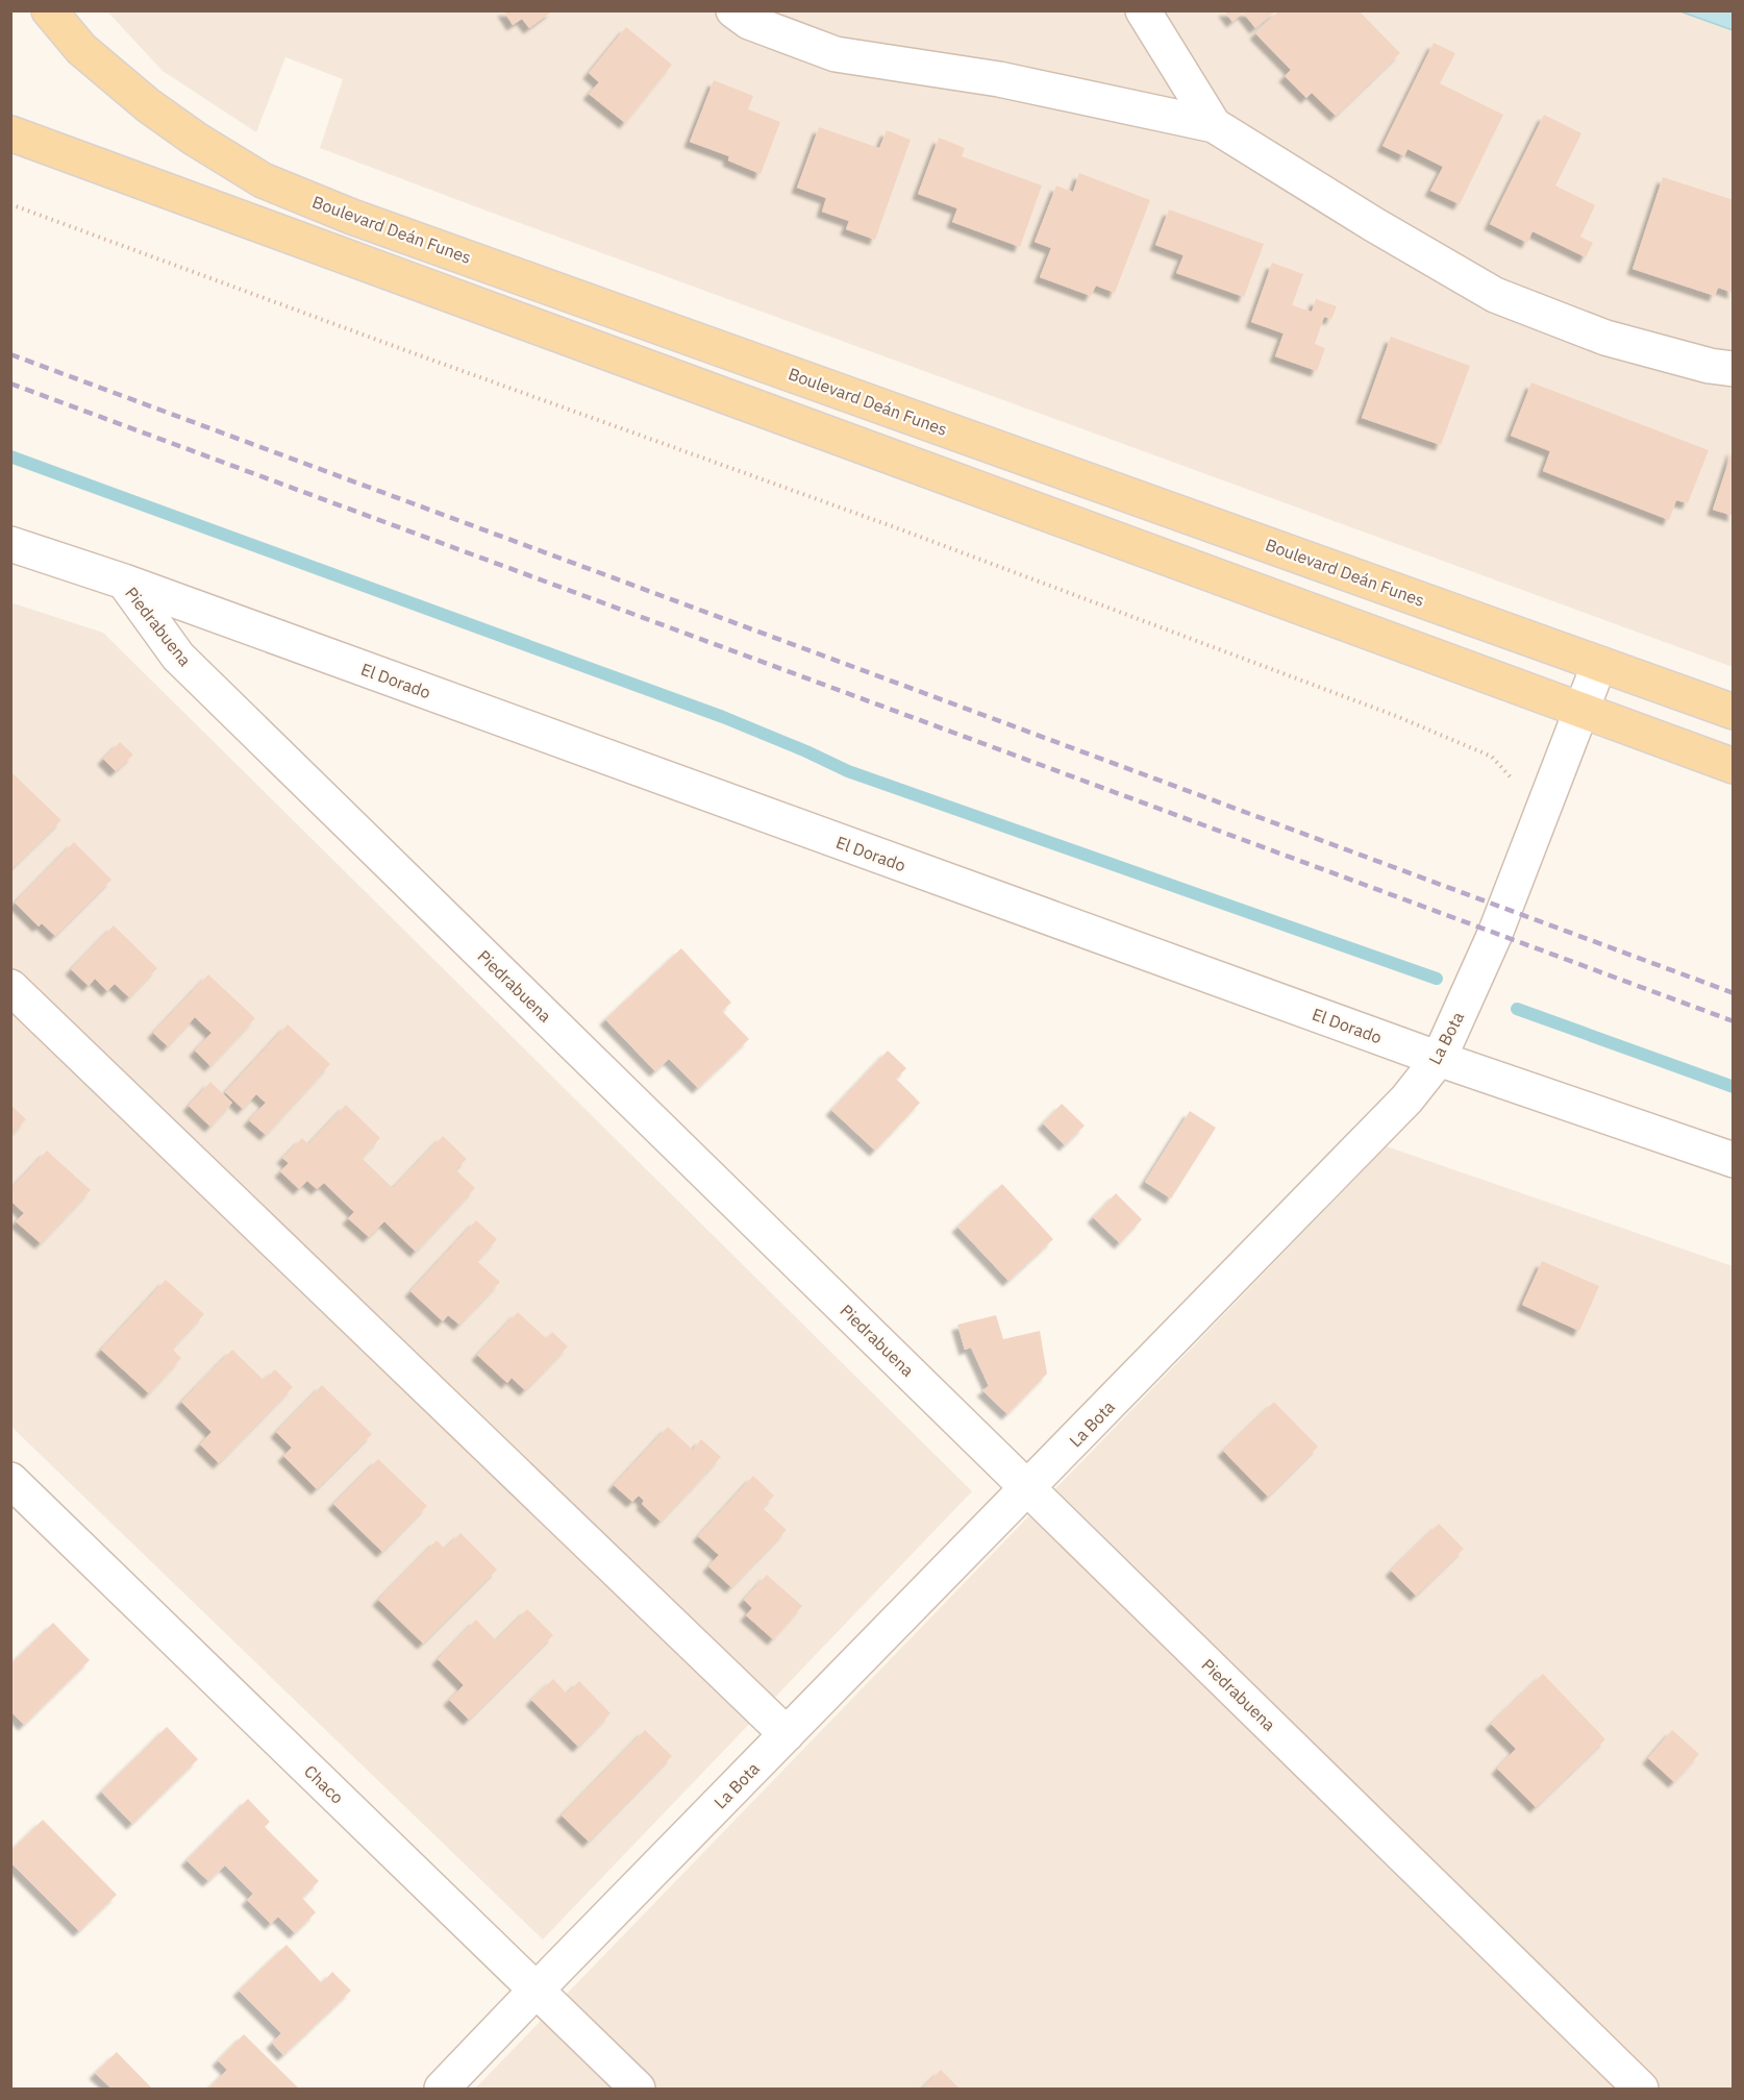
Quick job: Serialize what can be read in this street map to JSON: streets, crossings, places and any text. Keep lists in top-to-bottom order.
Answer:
{
  "streets": {
    "main road": ["Boulevard Deán Funes"],
    "street": [
      "Piedrabuena",
      "El Dorado",
      "La Bota",
      "Chaco"
    ]
  },
  "crossings": [
    ["Boulevard Deán Funes", "La Bota"],
    ["Piedrabuena", "El Dorado"],
    ["Piedrabuena", "La Bota"],
    ["El Dorado", "La Bota"],
    ["La Bota", "Chaco"]
  ]
}
